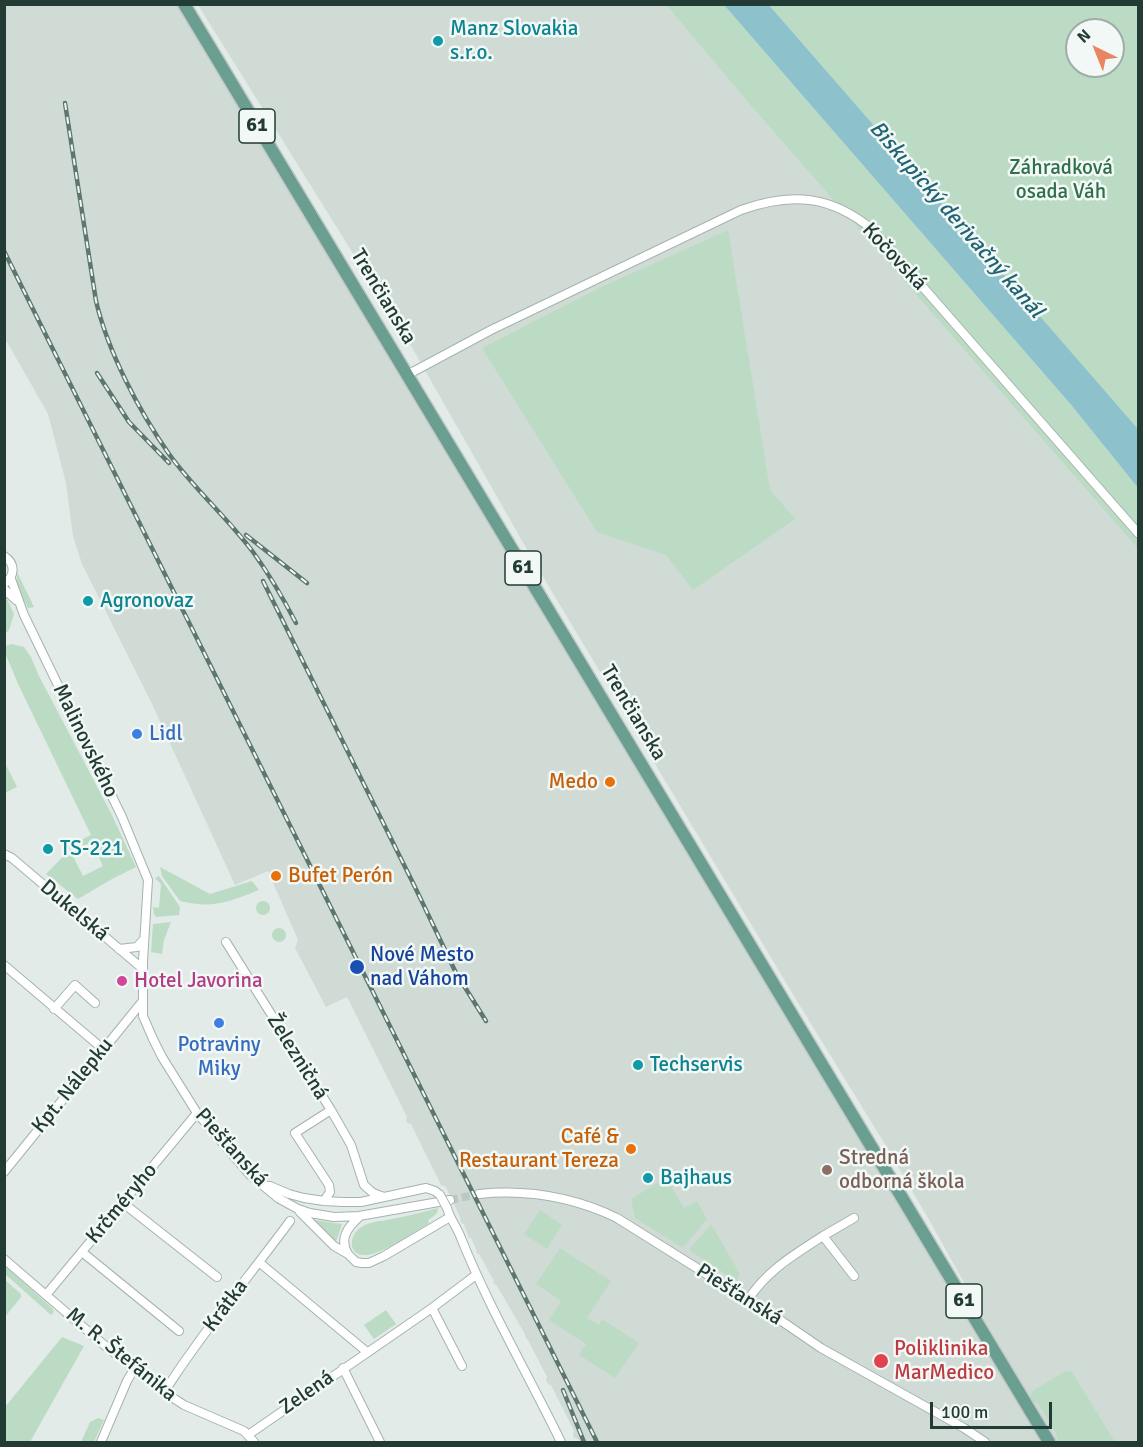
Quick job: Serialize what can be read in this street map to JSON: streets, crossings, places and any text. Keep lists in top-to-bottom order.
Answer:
{
  "streets": {
    "main road": ["61", "Trenčianska"],
    "street": [
      "Kočovská",
      "Malinovského",
      "Dukelská",
      "Železničná",
      "Kpt. Nálepku",
      "Piešťanská",
      "Krčméryho",
      "Krátka",
      "M. R. Štefánika",
      "Zelená"
    ]
  },
  "crossings": [
    ["Kočovská", "Trenčianska"],
    ["Malinovského", "Piešťanská"],
    ["Dukelská", "Piešťanská"],
    ["Kpt. Nálepku", "Piešťanská"],
    ["Piešťanská", "Krčméryho"],
    ["Krčméryho", "Krátka"],
    ["Krčméryho", "M. R. Štefánika"],
    ["Krátka", "M. R. Štefánika"],
    ["M. R. Štefánika", "Zelená"]
  ],
  "water": ["Biskupický derivačný kanál"],
  "parks": ["Záhradková osada Váh"],
  "places": [
    "Manz Slovakia s.r.o.",
    "Agronovaz",
    "Lidl",
    "Medo",
    "TS-221",
    "Bufet Perón",
    "Nové Mesto nad Váhom",
    "Hotel Javorina",
    "Potraviny Miky",
    "Techservis",
    "Café & Restaurant Tereza",
    "Stredná odborná škola",
    "Bajhaus",
    "Poliklinika MarMedico"
  ],
  "scale_bar": "100 m",
  "north": "top left"
}
